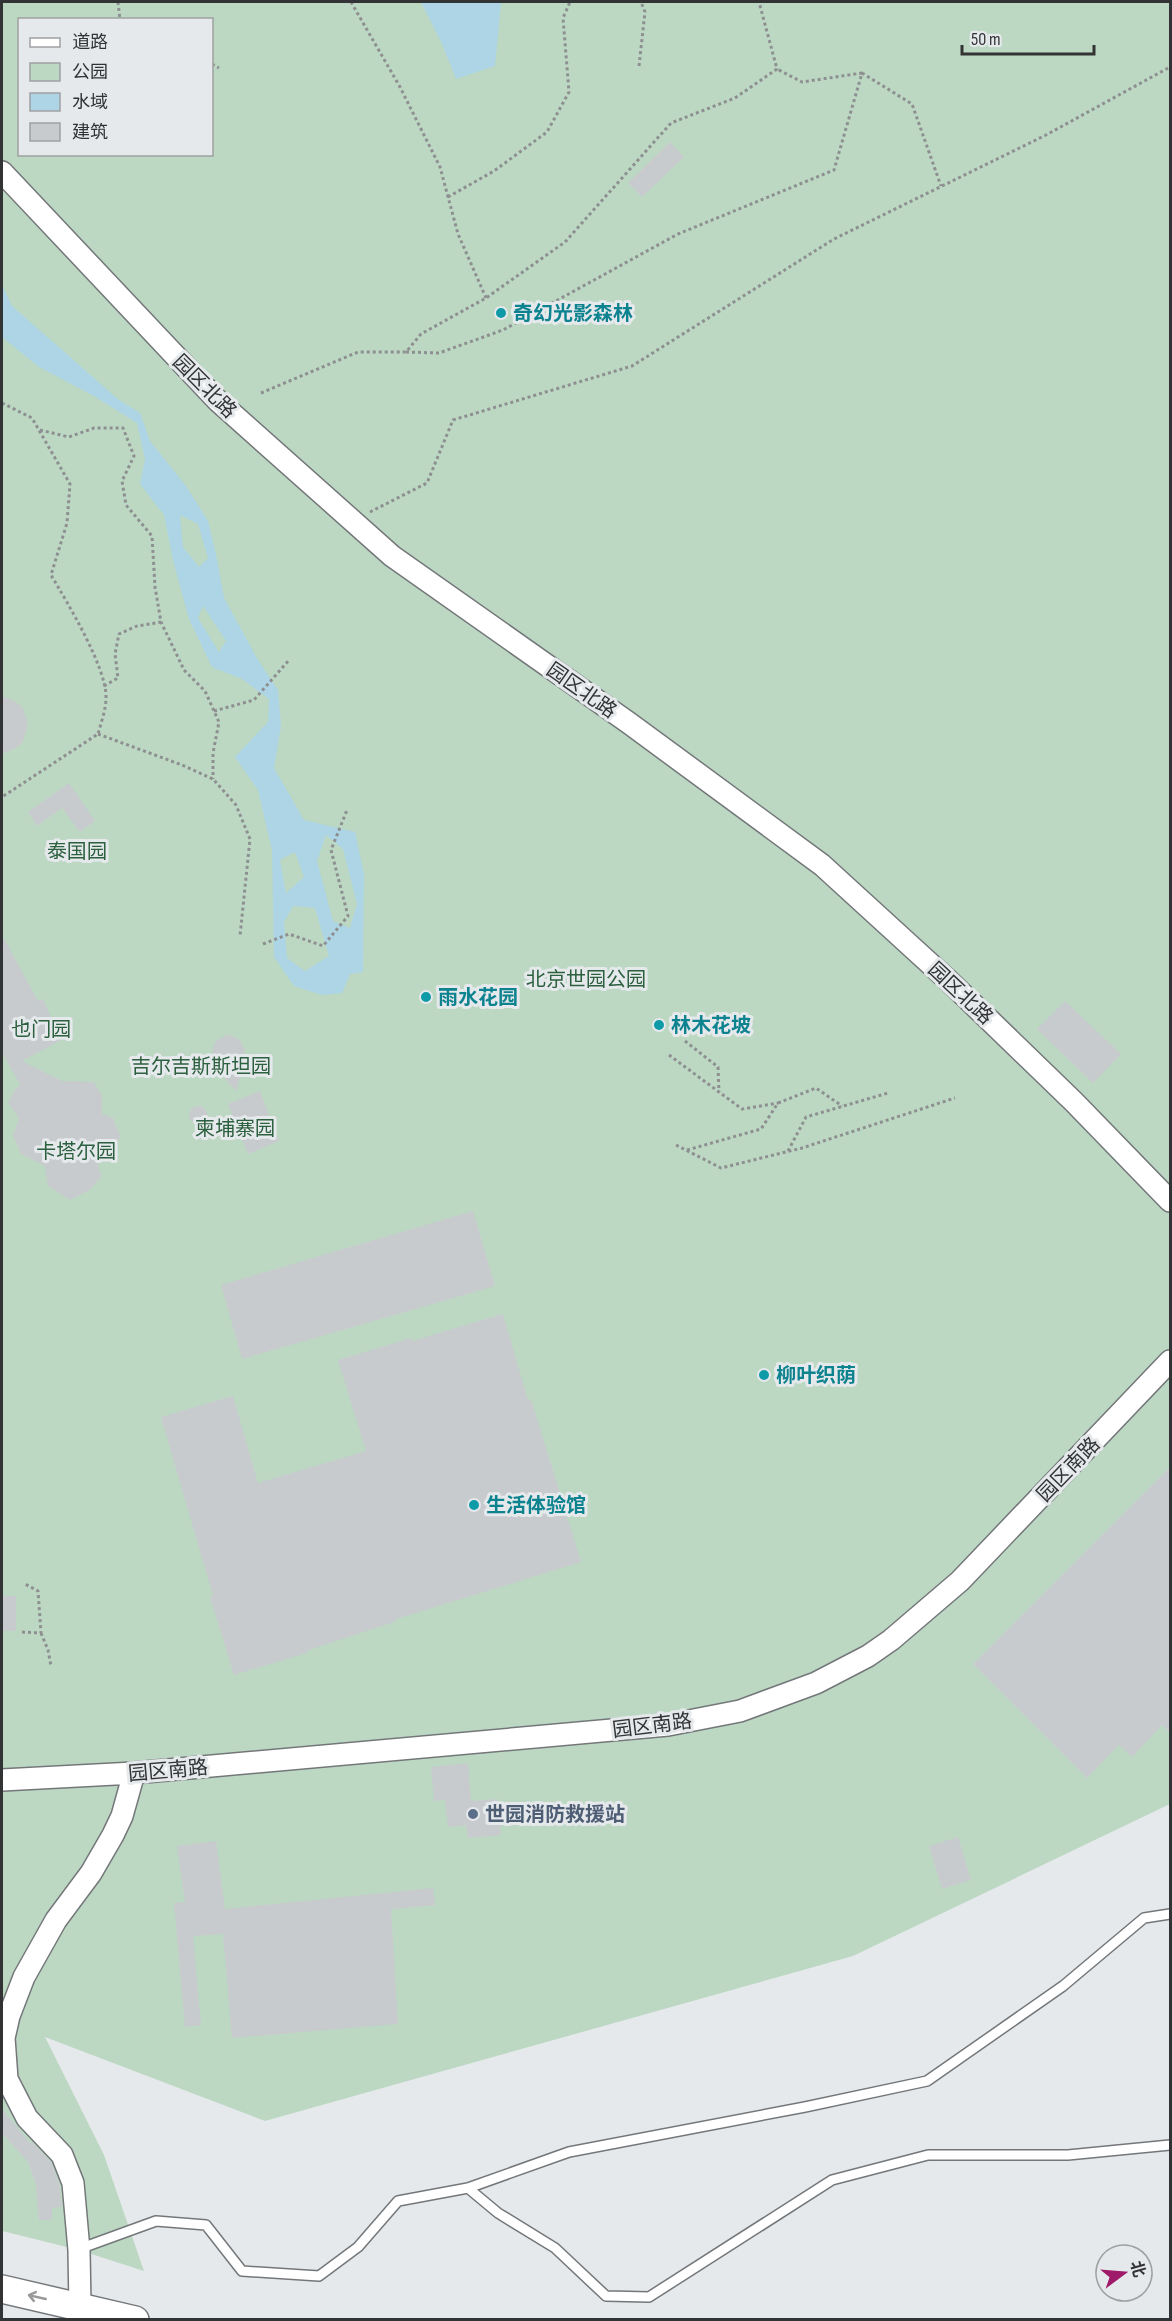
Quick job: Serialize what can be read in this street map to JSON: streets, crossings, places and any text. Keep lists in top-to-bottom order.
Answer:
{
  "streets": {
    "street": ["园区北路", "园区南路"]
  },
  "parks": [
    "泰国园",
    "北京世园公园",
    "也门园",
    "吉尔吉斯斯坦园",
    "柬埔寨园",
    "卡塔尔园"
  ],
  "places": [
    "奇幻光影森林",
    "雨水花园",
    "林木花坡",
    "柳叶织荫",
    "生活体验馆",
    "世园消防救援站"
  ],
  "legend": [
    "道路",
    "公园",
    "水域",
    "建筑"
  ],
  "scale_bar": "50 m",
  "north": "right"
}
